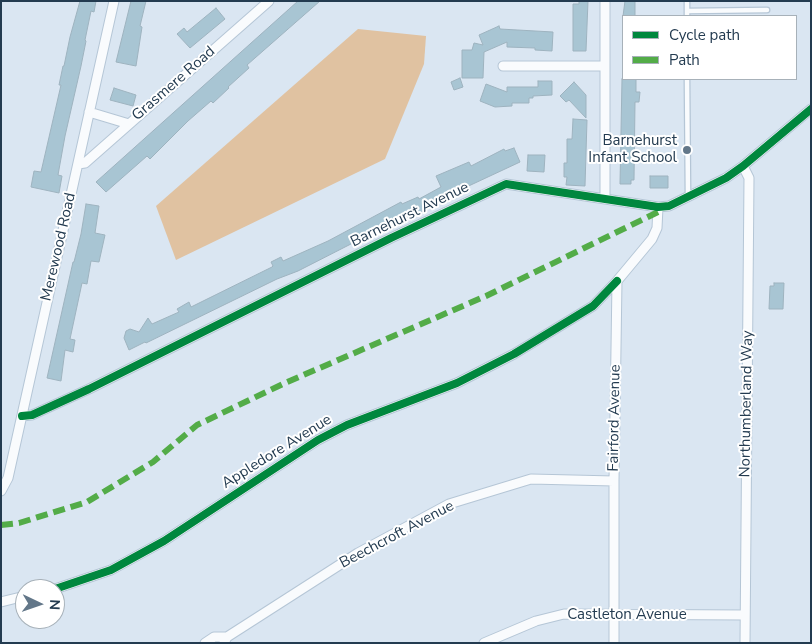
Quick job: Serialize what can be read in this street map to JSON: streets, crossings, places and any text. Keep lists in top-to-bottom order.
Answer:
{
  "streets": {
    "street": [
      "Grasmere Road",
      "Barnehurst Avenue",
      "Merewood Road",
      "Northumberland Way",
      "Fairford Avenue",
      "Appledore Avenue",
      "Beechcroft Avenue",
      "Castleton Avenue"
    ]
  },
  "crossings": [
    ["Grasmere Road", "Merewood Road"],
    ["Barnehurst Avenue", "Merewood Road"],
    ["Barnehurst Avenue", "Northumberland Way"],
    ["Northumberland Way", "Castleton Avenue"],
    ["Fairford Avenue", "Appledore Avenue"],
    ["Fairford Avenue", "Beechcroft Avenue"],
    ["Fairford Avenue", "Castleton Avenue"]
  ],
  "places": ["Barnehurst Infant School"],
  "legend": ["Cycle path", "Path"],
  "north": "right"
}
